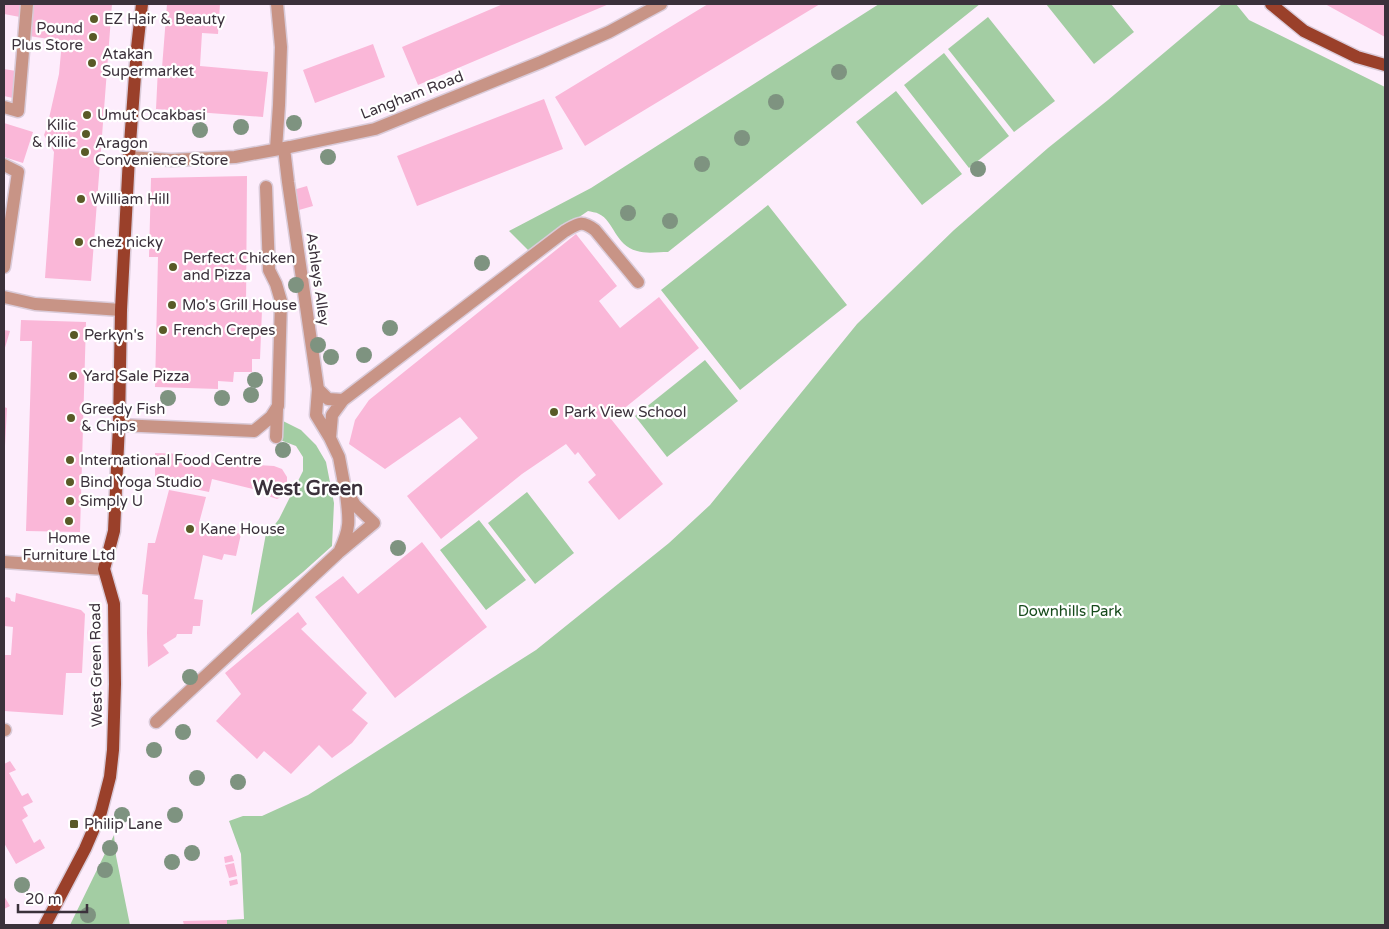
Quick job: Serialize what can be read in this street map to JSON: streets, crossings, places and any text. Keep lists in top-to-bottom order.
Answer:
{
  "streets": {
    "main road": ["West Green Road"],
    "street": ["Langham Road", "Ashleys Alley"]
  },
  "crossings": [
    ["Langham Road", "Ashleys Alley"]
  ],
  "districts": ["West Green"],
  "parks": ["Downhills Park"],
  "places": {
    "other": [
      "EZ Hair & Beauty",
      "Pound Plus Store",
      "Atakan Supermarket",
      "Umut Ocakbasi",
      "Kilic & Kilic",
      "Aragon Convenience Store",
      "William Hill",
      "chez nicky",
      "Perfect Chicken and Pizza",
      "Mo's Grill House",
      "French Crepes",
      "Perkyn's",
      "Yard Sale Pizza",
      "Park View School",
      "Greedy Fish & Chips",
      "International Food Centre",
      "Bind Yoga Studio",
      "Simply U",
      "Home Furniture Ltd",
      "Kane House"
    ],
    "transit": ["Philip Lane"]
  },
  "scale_bar": "20 m"
}
